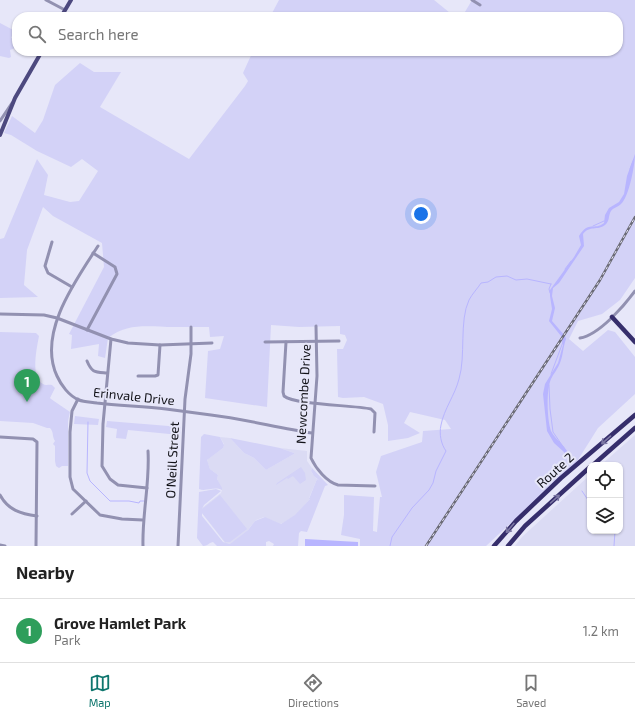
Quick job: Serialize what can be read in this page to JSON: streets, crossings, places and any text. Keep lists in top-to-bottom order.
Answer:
{
  "streets": {
    "highway": ["Route 2"],
    "street": ["Newcombe Drive", "Erinvale Drive", "O'Neill Street"]
  },
  "crossings": [
    ["Newcombe Drive", "Erinvale Drive"],
    ["Erinvale Drive", "O'Neill Street"]
  ],
  "page": {
    "search": "Search here",
    "pins": "1",
    "heading": "Nearby",
    "list": [
      {
        "mark": "1",
        "name": "Grove Hamlet Park",
        "note": "Park",
        "value": "1.2 km"
      }
    ],
    "nav": ["Map", "Directions", "Saved"]
  }
}
